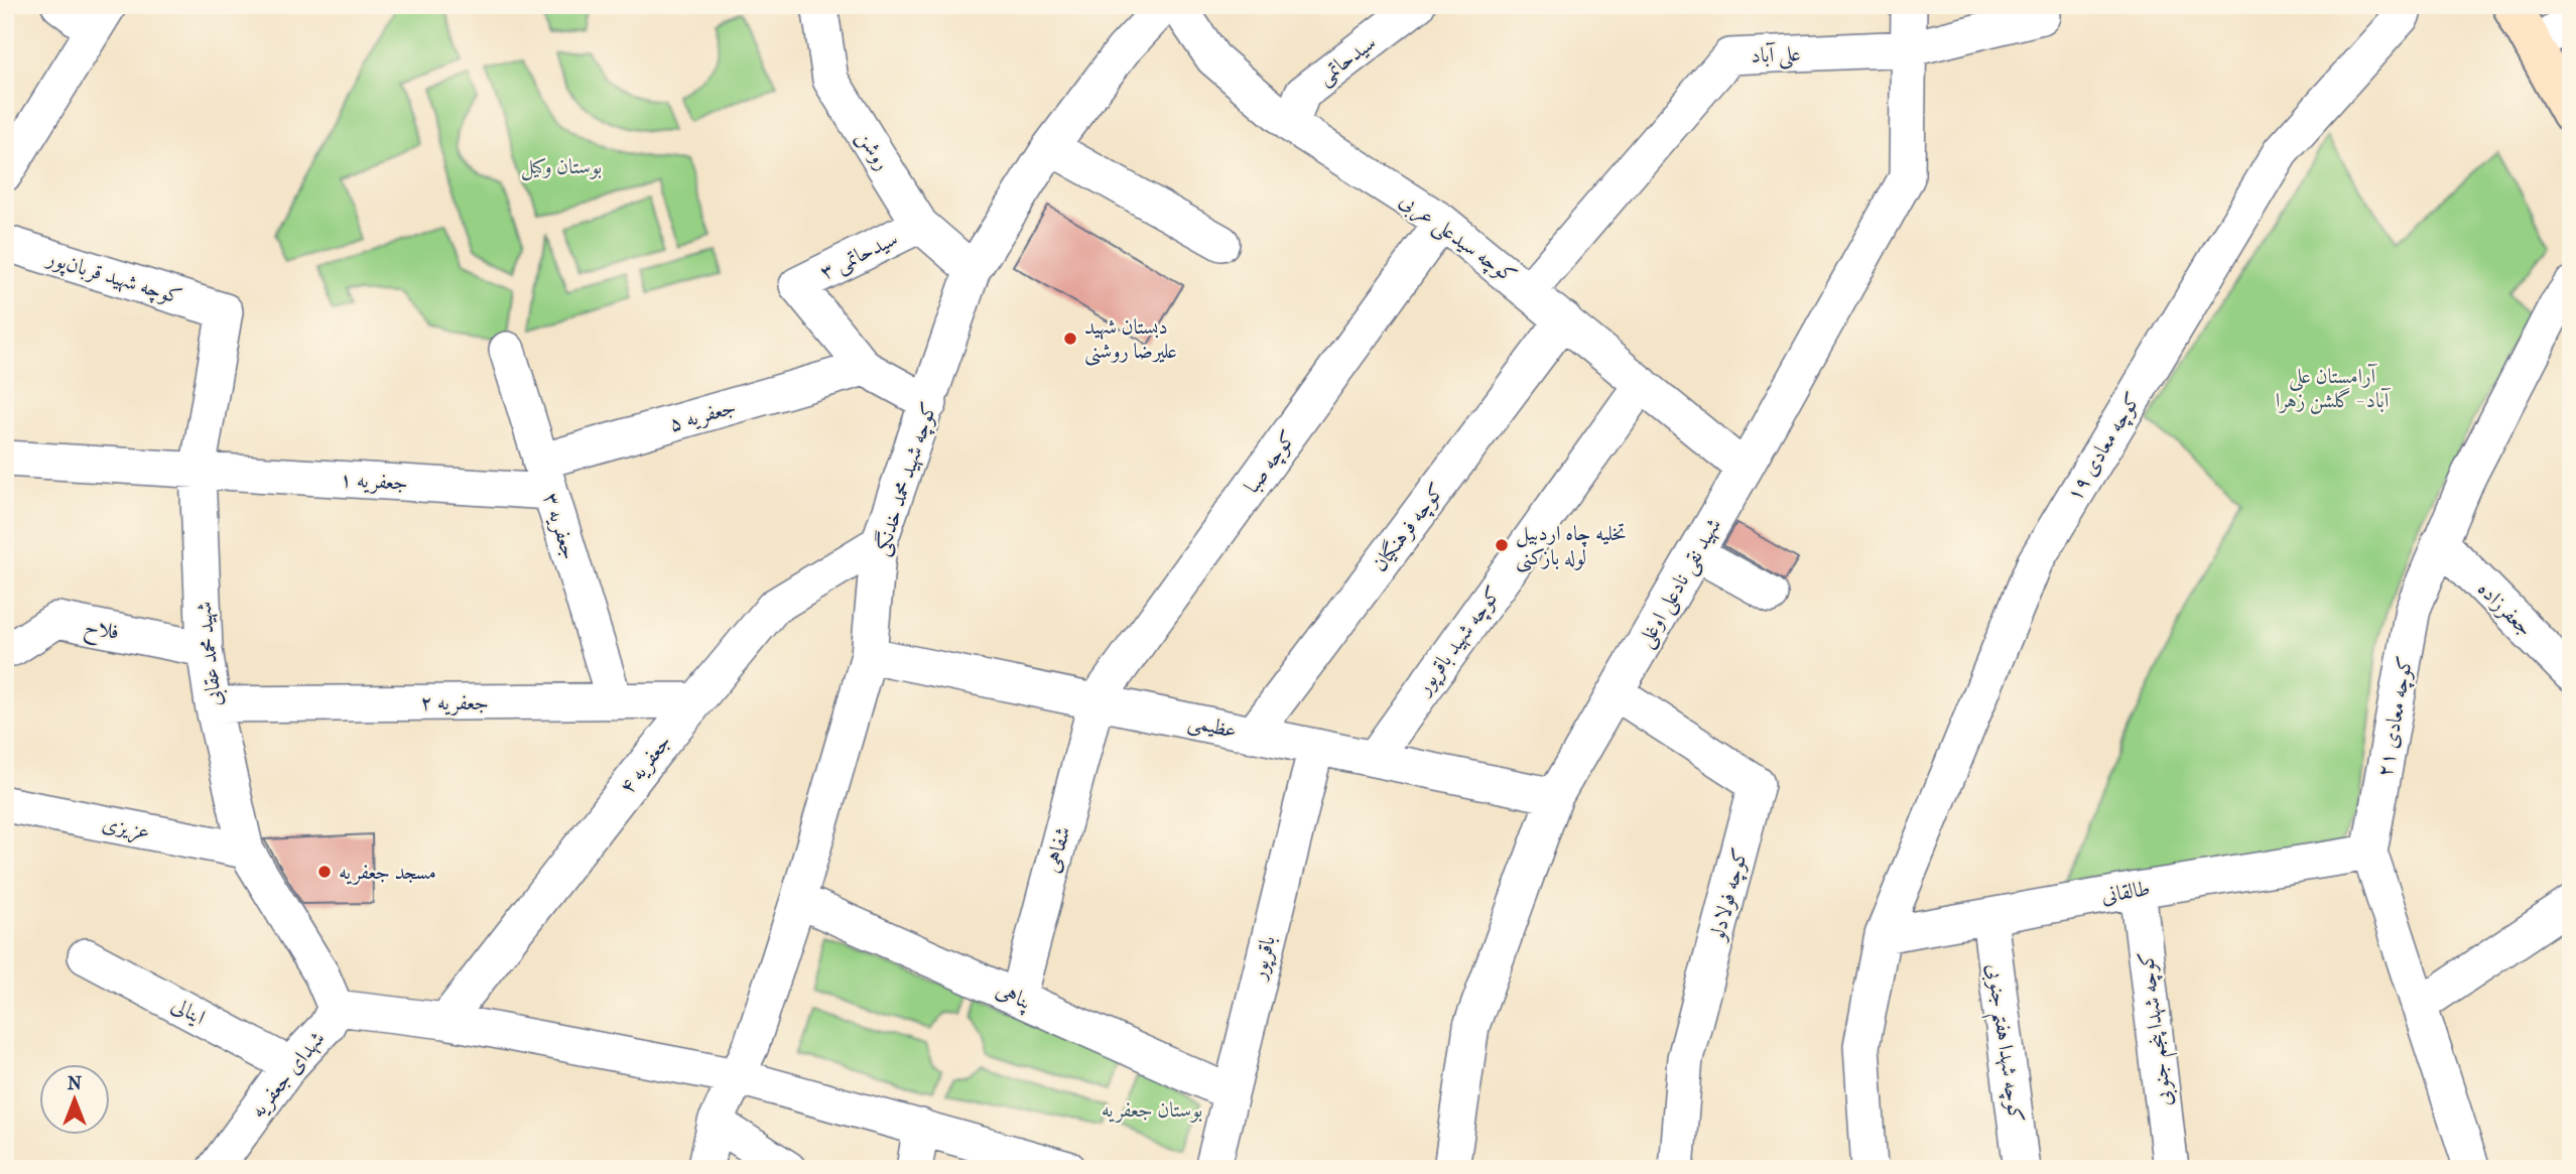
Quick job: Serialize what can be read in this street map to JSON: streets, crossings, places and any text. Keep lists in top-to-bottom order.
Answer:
{
  "streets": {
    "street": [
      "علی آباد",
      "سیدحاتمی",
      "روشن",
      "کوچه سیدعلی عربی",
      "سیدحاتمی ۳",
      "کوچه شهید قربان‌پور",
      "جعفریه ۵",
      "کوچه معادی ۱۹",
      "کوچه صبا",
      "کوچه شهید محمد خدنگی",
      "جعفریه ۱",
      "جعفریه ۳",
      "کوچه فرهنگیان",
      "شهید نقی نادعلی اوغلی",
      "جعفرزاده",
      "فلاح",
      "کوچه شهید باقرپور",
      "شهید محمد عقابی",
      "جعفریه ۲",
      "کوچه معادی ۲۱",
      "عظیمی",
      "جعفریه ۴",
      "عزیزی",
      "شفاهی",
      "طالقانی",
      "کوچه فولادلو",
      "باقرپور",
      "پناهی",
      "اینالی",
      "کوچه شهدا پنجم جنوبی",
      "کوچه شهدا هفتم جنوبی",
      "شهدای جعفریه"
    ]
  },
  "crossings": [
    ["علی آباد", "کوچه سیدعلی عربی"],
    ["علی آباد", "شهید نقی نادعلی اوغلی"],
    ["سیدحاتمی", "کوچه سیدعلی عربی"],
    ["روشن", "سیدحاتمی ۳"],
    ["روشن", "کوچه شهید محمد خدنگی"],
    ["کوچه سیدعلی عربی", "کوچه صبا"],
    ["کوچه سیدعلی عربی", "کوچه فرهنگیان"],
    ["کوچه سیدعلی عربی", "شهید نقی نادعلی اوغلی"],
    ["کوچه سیدعلی عربی", "کوچه شهید باقرپور"],
    ["سیدحاتمی ۳", "جعفریه ۵"],
    ["کوچه شهید قربان‌پور", "شهید محمد عقابی"],
    ["جعفریه ۵", "جعفریه ۱"],
    ["جعفریه ۵", "جعفریه ۳"],
    ["کوچه معادی ۱۹", "طالقانی"],
    ["کوچه صبا", "عظیمی"],
    ["کوچه صبا", "شفاهی"],
    ["کوچه شهید محمد خدنگی", "عظیمی"],
    ["کوچه شهید محمد خدنگی", "جعفریه ۴"],
    ["کوچه شهید محمد خدنگی", "پناهی"],
    ["جعفریه ۱", "جعفریه ۳"],
    ["جعفریه ۱", "شهید محمد عقابی"],
    ["جعفریه ۳", "جعفریه ۲"],
    ["کوچه فرهنگیان", "عظیمی"],
    ["شهید نقی نادعلی اوغلی", "عظیمی"],
    ["شهید نقی نادعلی اوغلی", "کوچه فولادلو"],
    ["جعفرزاده", "کوچه معادی ۲۱"],
    ["فلاح", "شهید محمد عقابی"],
    ["کوچه شهید باقرپور", "عظیمی"],
    ["شهید محمد عقابی", "جعفریه ۲"],
    ["شهید محمد عقابی", "عزیزی"],
    ["شهید محمد عقابی", "شهدای جعفریه"],
    ["جعفریه ۲", "جعفریه ۴"],
    ["کوچه معادی ۲۱", "طالقانی"],
    ["عظیمی", "شفاهی"],
    ["عظیمی", "باقرپور"],
    ["شفاهی", "پناهی"],
    ["طالقانی", "کوچه شهدا پنجم جنوبی"],
    ["طالقانی", "کوچه شهدا هفتم جنوبی"],
    ["باقرپور", "پناهی"],
    ["اینالی", "شهدای جعفریه"]
  ],
  "parks": ["بوستان وکیل", "آرامستان علی آباد - گلشن زهرا", "بوستان جعفریه"],
  "places": ["دبستان شهید علیرضا روشنی", "تخلیه چاه اردبیل لوله بازکنی", "مسجد جعفریه"],
  "north": "top"
}
